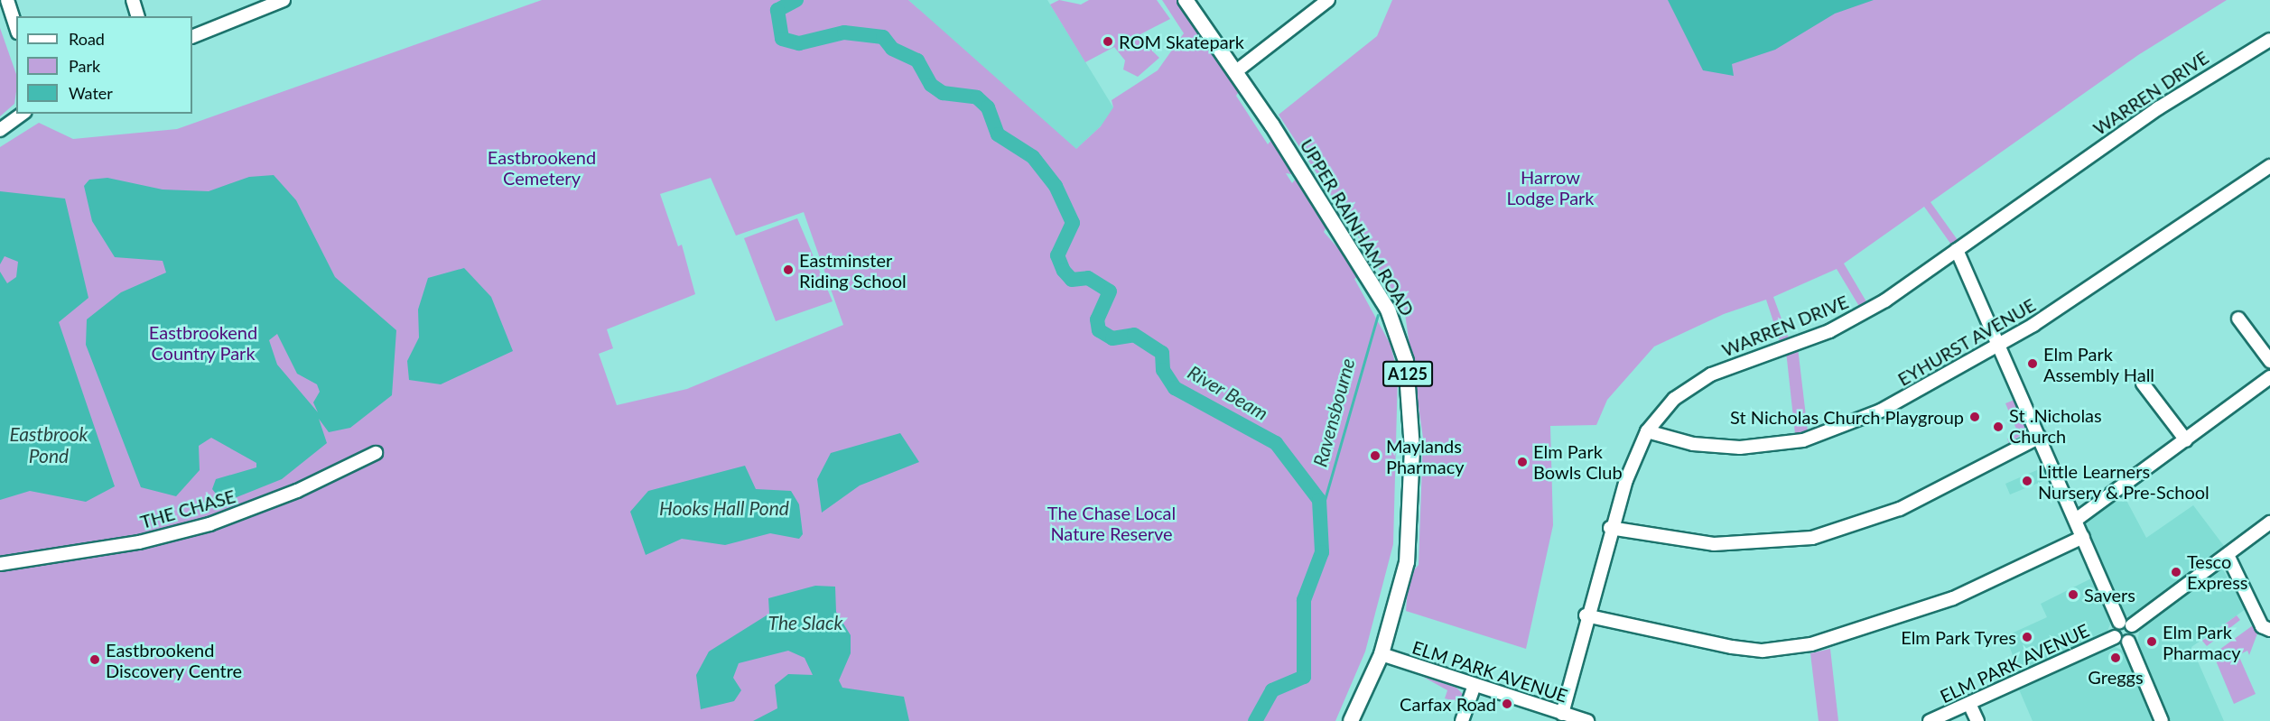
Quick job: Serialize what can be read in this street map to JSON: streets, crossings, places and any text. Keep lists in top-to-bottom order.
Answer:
{
  "streets": {
    "main road": ["UPPER RAINHAM ROAD", "A125"],
    "street": [
      "WARREN DRIVE",
      "EYHURST AVENUE",
      "THE CHASE",
      "ELM PARK AVENUE"
    ]
  },
  "crossings": [
    ["WARREN DRIVE", "EYHURST AVENUE"],
    ["WARREN DRIVE", "ELM PARK AVENUE"],
    ["UPPER RAINHAM ROAD", "ELM PARK AVENUE"]
  ],
  "water": [
    "River Beam",
    "Ravensbourne",
    "Eastbrook Pond",
    "Hooks Hall Pond",
    "The Slack"
  ],
  "parks": [
    "Eastbrookend Cemetery",
    "Harrow Lodge Park",
    "Eastbrookend Country Park",
    "The Chase Local Nature Reserve"
  ],
  "places": [
    "ROM Skatepark",
    "Eastminster Riding School",
    "Elm Park Assembly Hall",
    "St Nicholas Church Playgroup",
    "St .Nicholas Church",
    "Maylands Pharmacy",
    "Elm Park Bowls Club",
    "Little Learners Nursery & Pre-School",
    "Tesco Express",
    "Savers",
    "Elm Park Tyres",
    "Elm Park Pharmacy",
    "Greggs",
    "Eastbrookend Discovery Centre",
    "Carfax Road"
  ],
  "legend": ["Road", "Park", "Water"]
}
